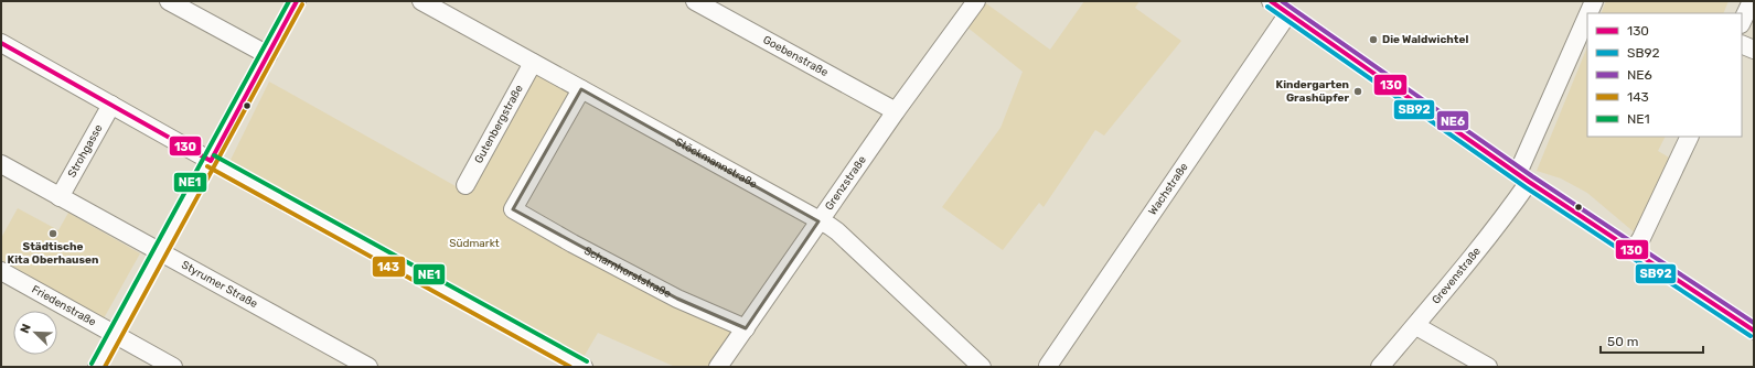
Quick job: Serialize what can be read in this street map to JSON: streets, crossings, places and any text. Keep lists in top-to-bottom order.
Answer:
{
  "streets": {
    "street": [
      "Goebenstraße",
      "Gutenbergstraße",
      "Strohgasse",
      "Stöckmannstraße",
      "Grenzstraße",
      "Wachstraße",
      "Scharnhorststraße",
      "Grevenstraße",
      "Styrumer Straße",
      "Friedenstraße"
    ]
  },
  "crossings": [
    ["Goebenstraße", "Grenzstraße"],
    ["Gutenbergstraße", "Stöckmannstraße"],
    ["Strohgasse", "Styrumer Straße"],
    ["Stöckmannstraße", "Grenzstraße"],
    ["Stöckmannstraße", "Scharnhorststraße"],
    ["Grenzstraße", "Scharnhorststraße"]
  ],
  "parks": ["Südmarkt"],
  "places": ["Die Waldwichtel", "Kindergarten Grashüpfer", "Städtische Kita Oberhausen"],
  "lines": [
    "transit line 130",
    "transit line NE6",
    "transit line NE1",
    "transit line 143",
    "transit line SB92"
  ],
  "legend": [
    "130",
    "SB92",
    "NE6",
    "143",
    "NE1"
  ],
  "scale_bar": "50 m",
  "north": "top left"
}
